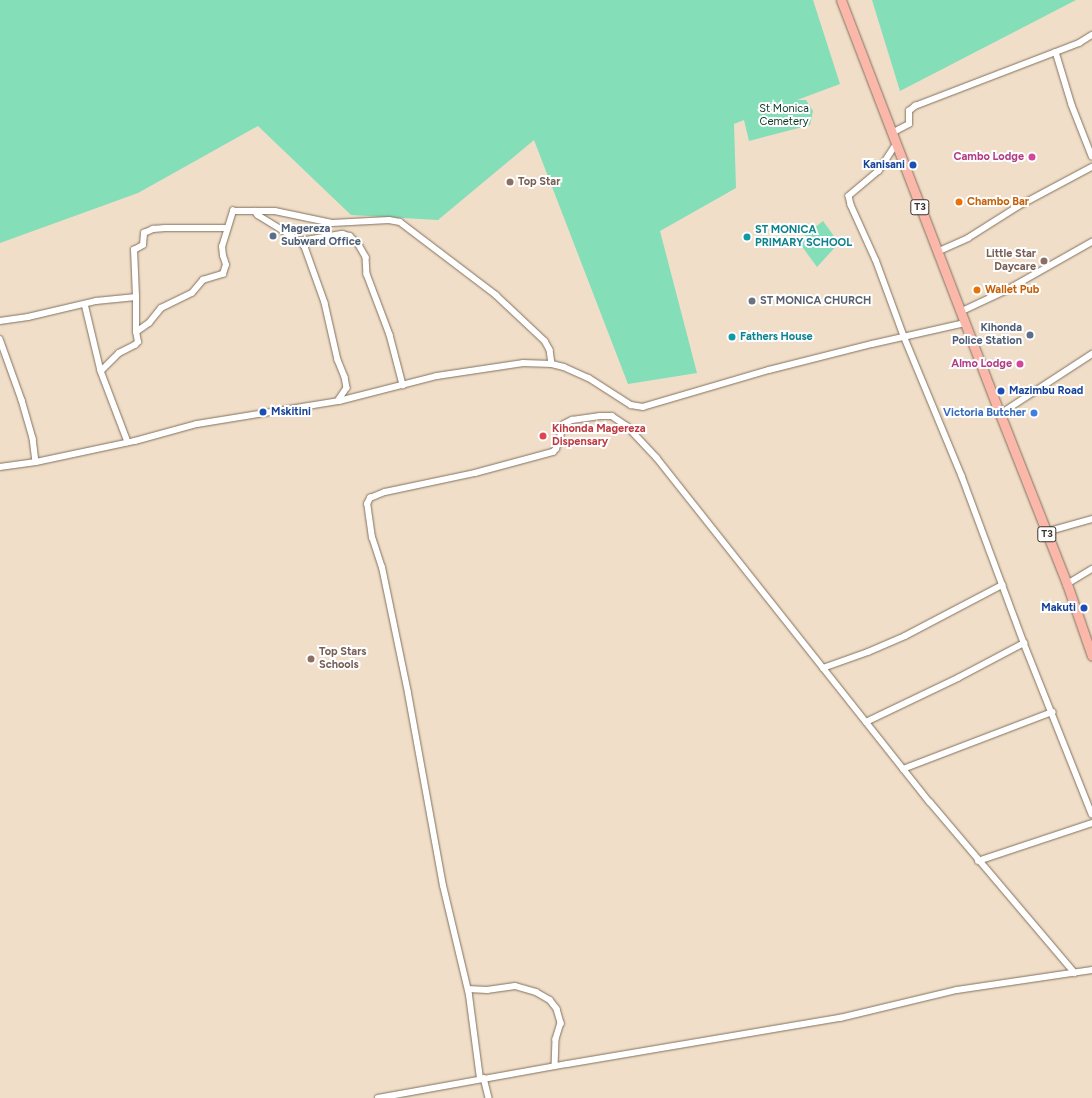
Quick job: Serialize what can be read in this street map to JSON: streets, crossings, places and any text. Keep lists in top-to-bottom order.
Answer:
{
  "streets": {
    "highway": ["T3"]
  },
  "parks": ["St Monica Cemetery"],
  "places": [
    "Cambo Lodge",
    "Kanisani",
    "Top Star",
    "Chambo Bar",
    "Magereza Subward Office",
    "ST MONICA PRIMARY SCHOOL",
    "Little Star Daycare",
    "Wallet Pub",
    "ST MONICA CHURCH",
    "Kihonda Police Station",
    "Fathers House",
    "Almo Lodge",
    "Mazimbu Road",
    "Mskitini",
    "Victoria Butcher",
    "Kihonda Magereza Dispensary",
    "Makuti",
    "Top Stars Schools"
  ]
}
